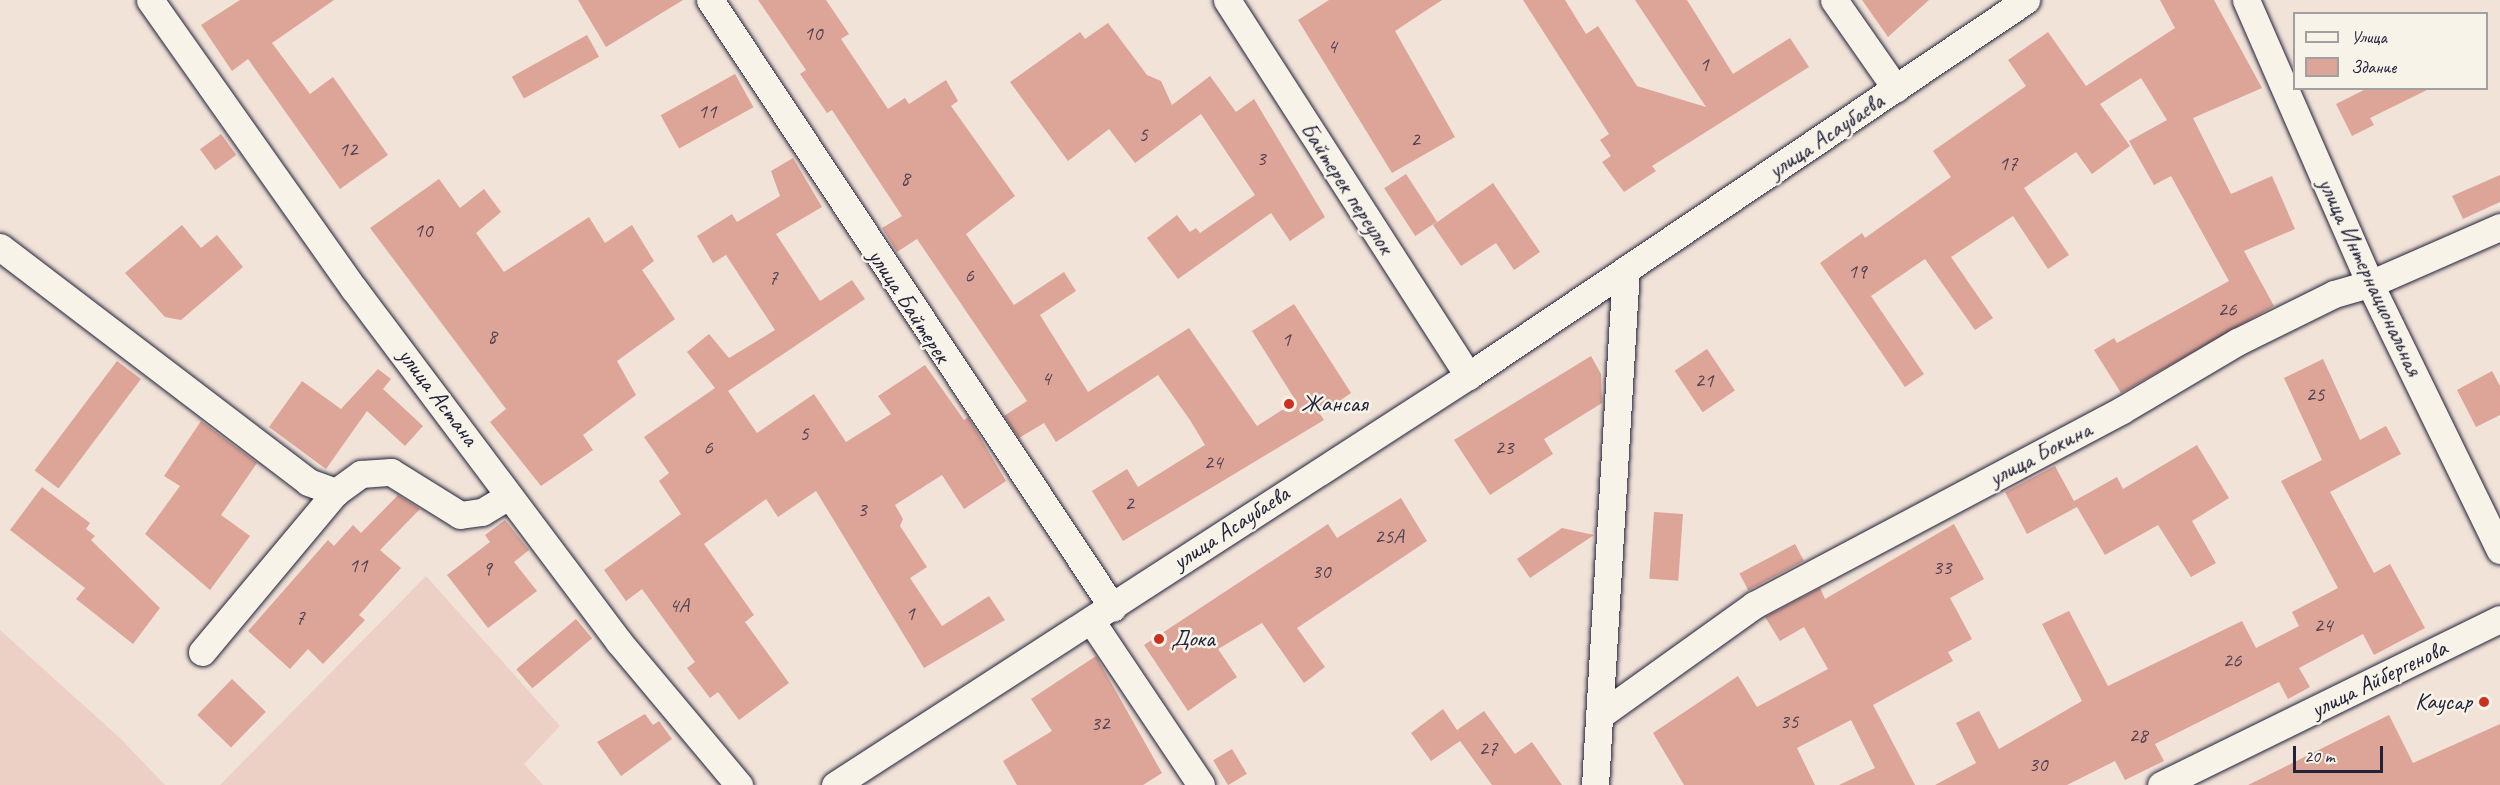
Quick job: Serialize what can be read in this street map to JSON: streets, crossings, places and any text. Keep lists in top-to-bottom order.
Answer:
{
  "streets": {
    "street": [
      "улица Асаубаева",
      "Байтерек переулок",
      "улица Интернациональная",
      "улица Байтерек",
      "улица Астана",
      "улица Бокина",
      "улица Айбергенова"
    ]
  },
  "crossings": [
    ["улица Асаубаева", "Байтерек переулок"],
    ["улица Асаубаева", "улица Байтерек"],
    ["улица Интернациональная", "улица Бокина"]
  ],
  "places": ["Жансая", "Дока", "Каусар"],
  "house_numbers": [
    "10",
    "4",
    "1",
    "11",
    "5",
    "2",
    "12",
    "3",
    "17",
    "8",
    "10",
    "19",
    "6",
    "7",
    "26",
    "8",
    "1",
    "4",
    "21",
    "25",
    "5",
    "6",
    "23",
    "24",
    "2",
    "3",
    "25А",
    "11",
    "33",
    "9",
    "30",
    "4А",
    "1",
    "7",
    "24",
    "26",
    "35",
    "32",
    "28",
    "27",
    "30"
  ],
  "legend": ["Улица", "Здание"],
  "scale_bar": "20 m"
}
